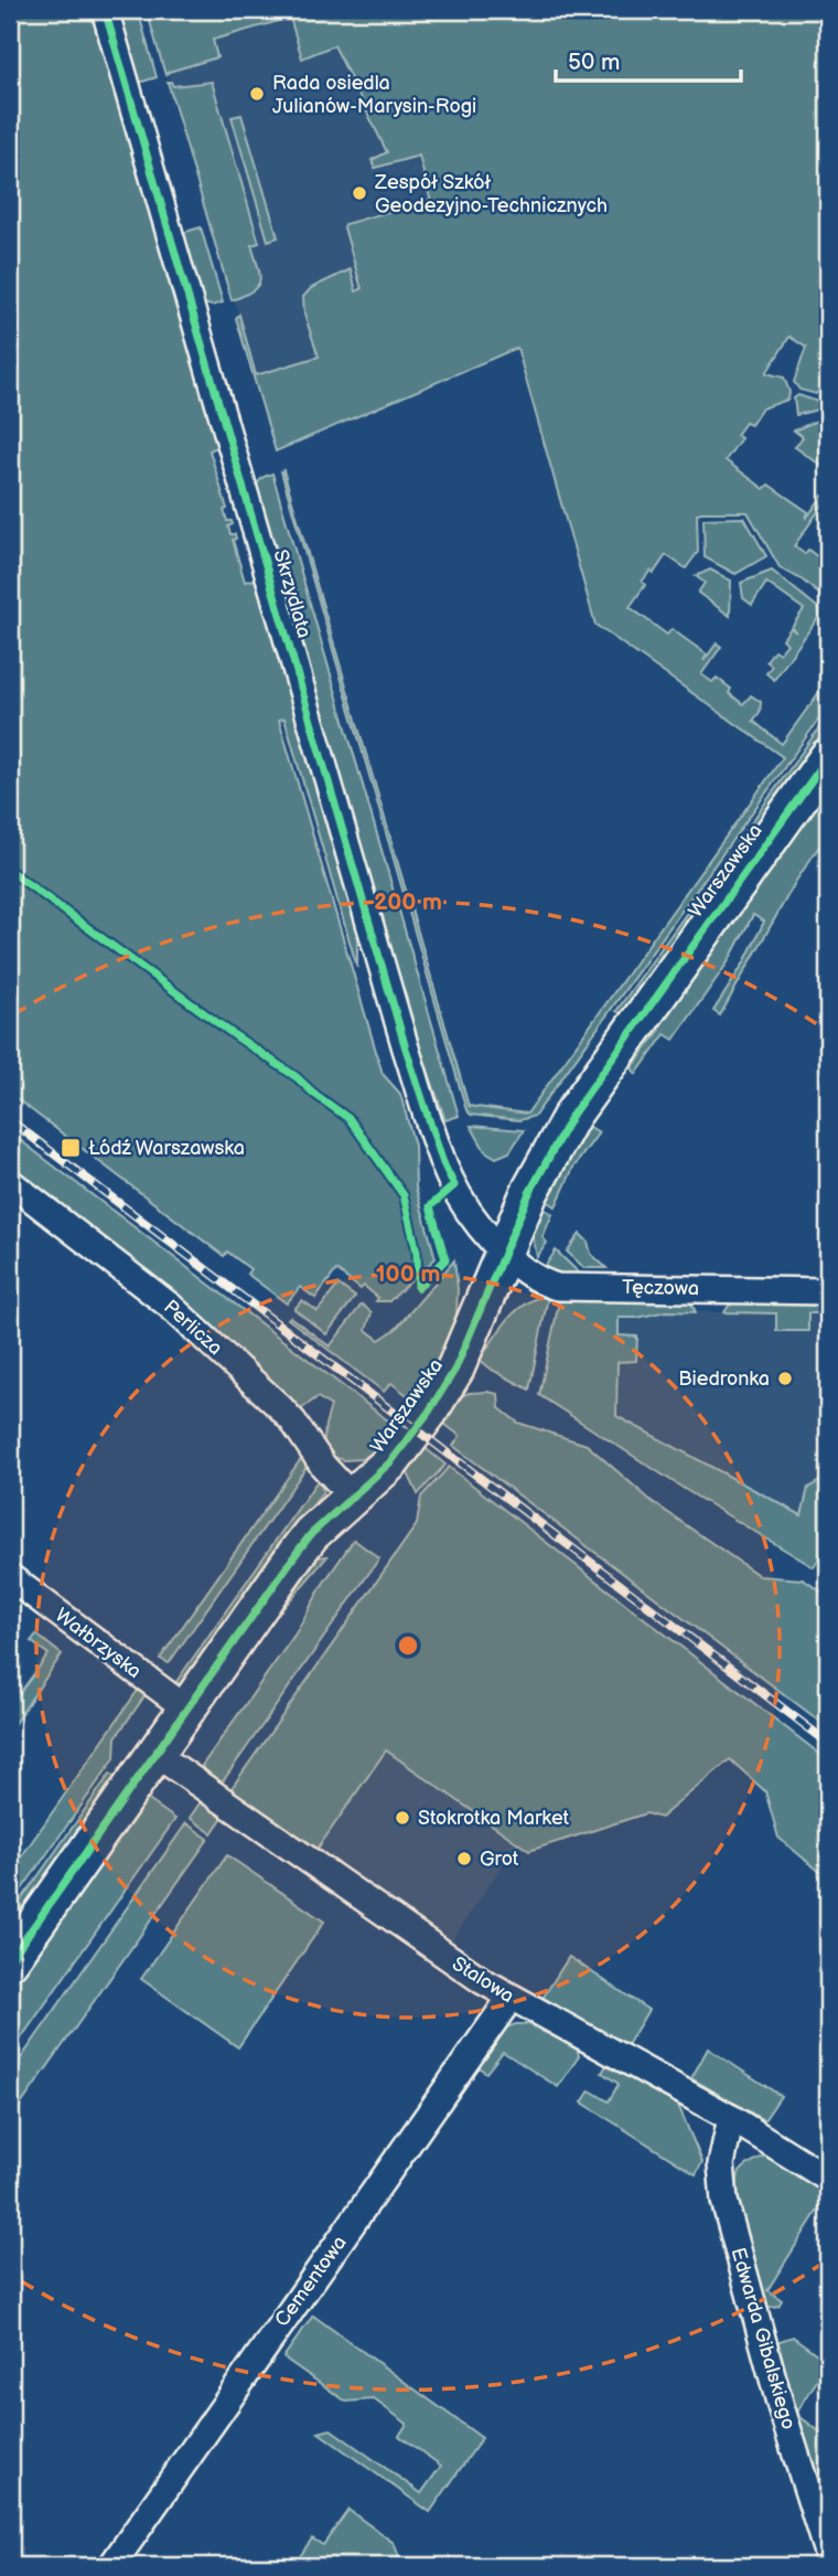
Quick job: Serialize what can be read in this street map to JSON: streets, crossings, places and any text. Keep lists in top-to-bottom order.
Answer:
{
  "streets": {
    "street": [
      "Skrzydlata",
      "Warszawska",
      "Tęczowa",
      "Perlicza",
      "Wałbrzyska",
      "Stalowa",
      "Cementowa",
      "Edwarda Gibalskiego"
    ]
  },
  "crossings": [
    ["Skrzydlata", "Warszawska"],
    ["Skrzydlata", "Tęczowa"],
    ["Warszawska", "Tęczowa"],
    ["Warszawska", "Perlicza"],
    ["Warszawska", "Wałbrzyska"],
    ["Warszawska", "Stalowa"],
    ["Stalowa", "Cementowa"],
    ["Stalowa", "Edwarda Gibalskiego"]
  ],
  "places": {
    "other": [
      "Rada osiedla Julianów-Marysin-Rogi",
      "Zespół Szkół Geodezyjno-Technicznych",
      "Biedronka",
      "Stokrotka Market",
      "Grot"
    ],
    "transit": ["Łódź Warszawska"]
  },
  "scale_bar": "50 m",
  "rings": ["200 m", "100 m"]
}
